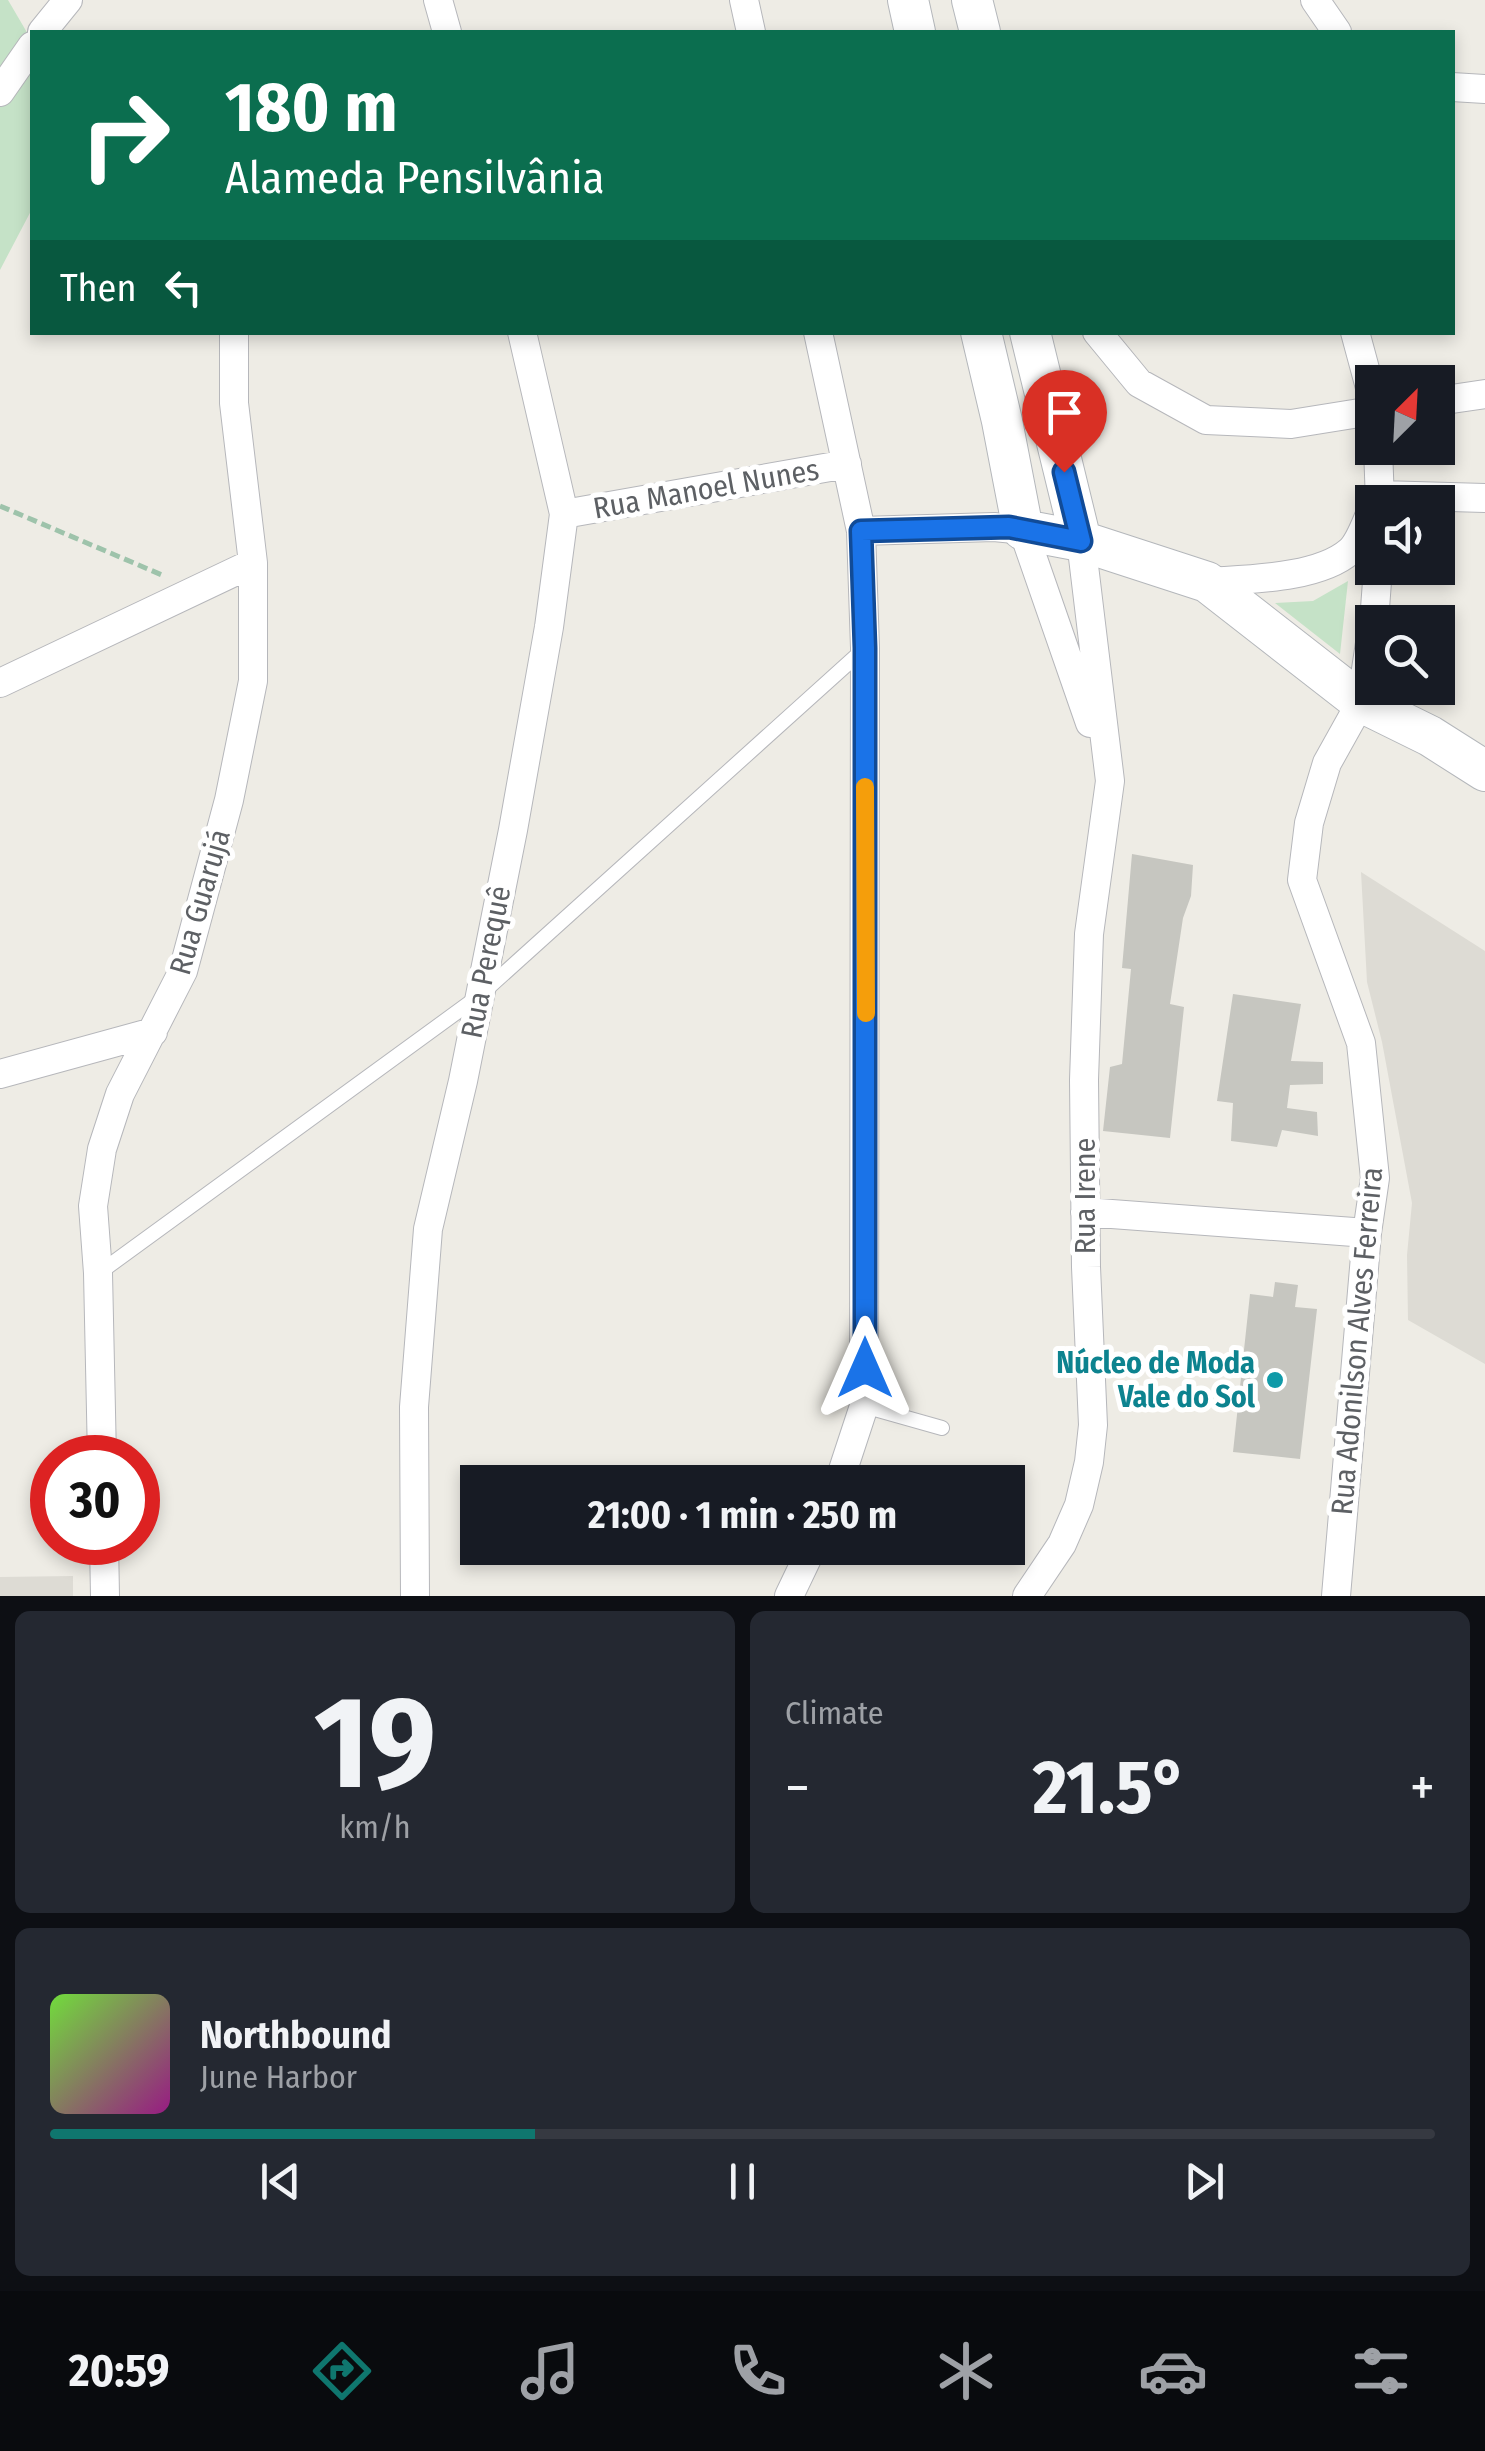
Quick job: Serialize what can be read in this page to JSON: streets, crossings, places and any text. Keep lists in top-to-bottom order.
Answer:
{
  "streets": {
    "street": [
      "Rua Manoel Nunes",
      "Rua Guarujá",
      "Rua Perequê",
      "Rua Irene",
      "Rua Adonilson Alves Ferreira"
    ]
  },
  "crossings": [
    ["Rua Manoel Nunes", "Rua Perequê"]
  ],
  "places": ["Núcleo de Moda Vale do Sol"],
  "north": "top right",
  "page": {
    "turn": ["180 m", "Alameda Pensilvânia"],
    "then": "Then",
    "limit": "30",
    "trip": "21:00 · 1 min · 250 m",
    "tile": [
      ["19", "km/h"],
      "Climate"
    ],
    "heat": ["−", "21.5°", "+"],
    "song": ["Northbound", "June Harbor"],
    "tabs": "20:59"
  }
}
